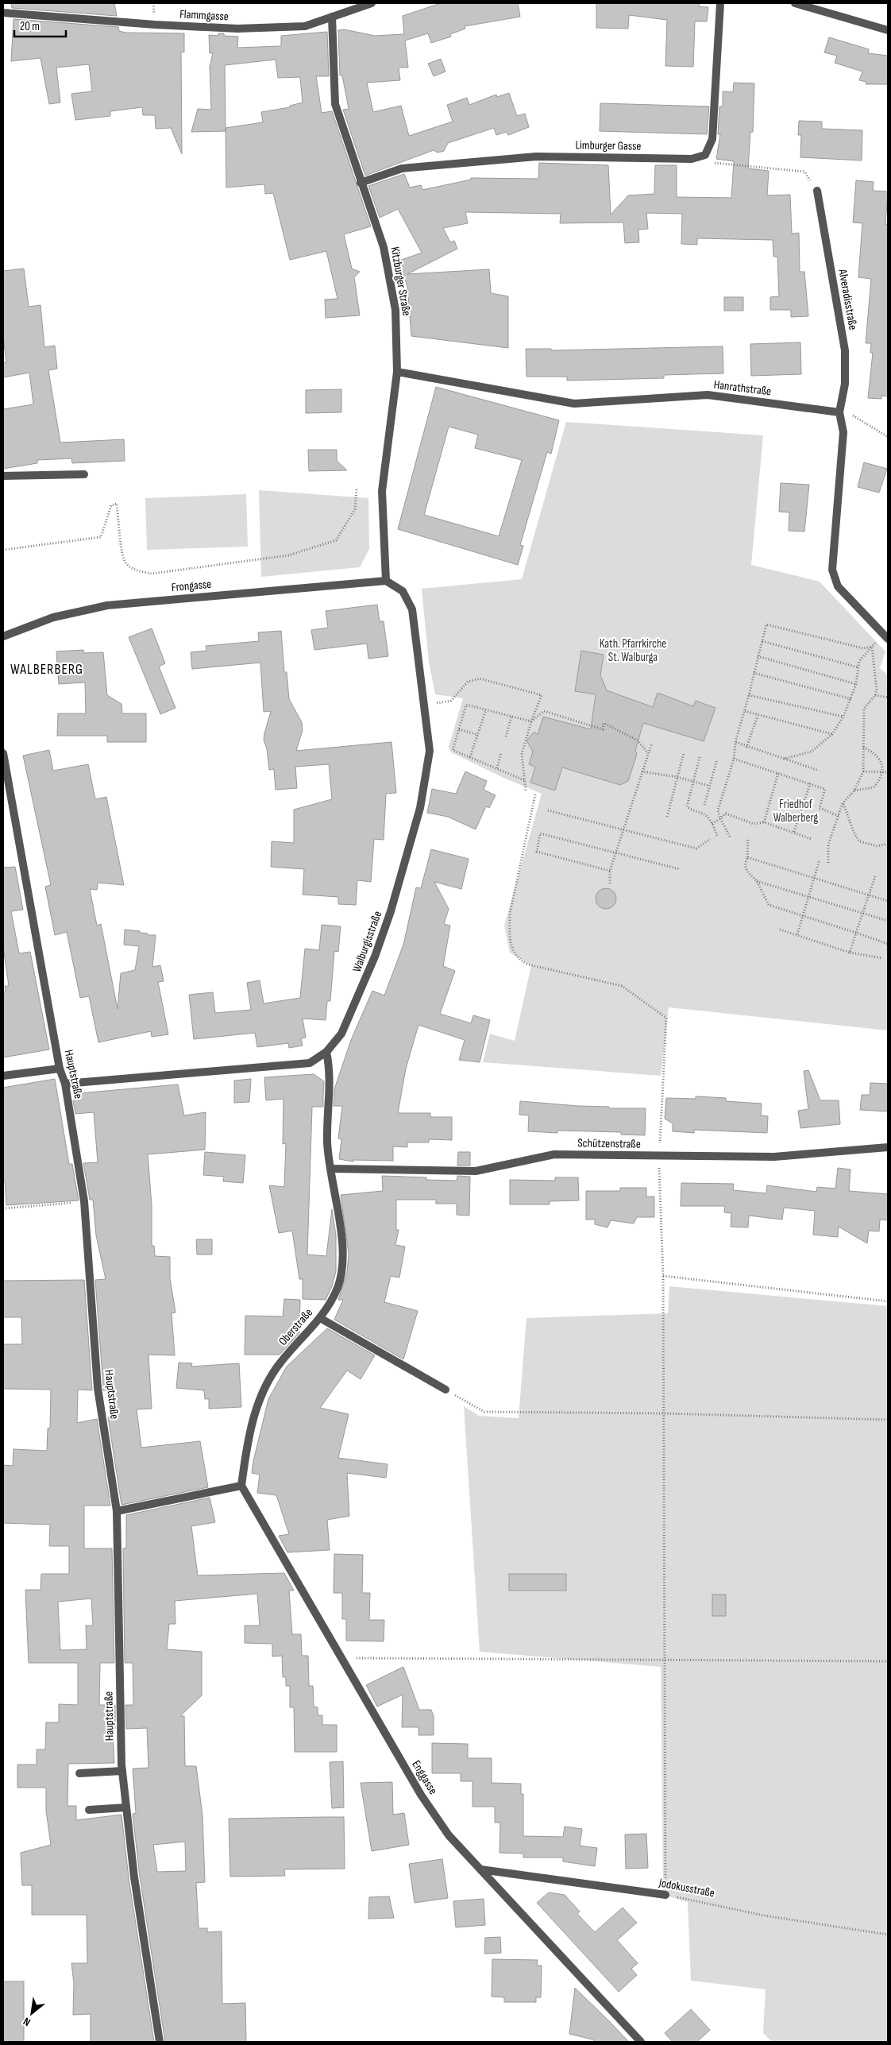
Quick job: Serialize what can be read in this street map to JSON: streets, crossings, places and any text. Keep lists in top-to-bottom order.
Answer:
{
  "streets": {
    "street": [
      "Flammgasse",
      "Limburger Gasse",
      "Kitzburger Straße",
      "Alveradisstraße",
      "Hanrathstraße",
      "Frongasse",
      "Walburgisstraße",
      "Hauptstraße",
      "Schützenstraße",
      "Oberstraße",
      "Enggasse",
      "Jodokusstraße"
    ]
  },
  "crossings": [
    ["Flammgasse", "Kitzburger Straße"],
    ["Limburger Gasse", "Kitzburger Straße"],
    ["Kitzburger Straße", "Hanrathstraße"],
    ["Kitzburger Straße", "Frongasse"],
    ["Kitzburger Straße", "Walburgisstraße"],
    ["Alveradisstraße", "Hanrathstraße"],
    ["Frongasse", "Walburgisstraße"],
    ["Walburgisstraße", "Hauptstraße"],
    ["Walburgisstraße", "Oberstraße"],
    ["Schützenstraße", "Oberstraße"],
    ["Oberstraße", "Enggasse"],
    ["Enggasse", "Jodokusstraße"]
  ],
  "districts": ["WALBERBERG"],
  "parks": ["Kath. Pfarrkirche St. Walburga", "Friedhof Walberberg"],
  "scale_bar": "20 m",
  "north": "bottom left"
}
